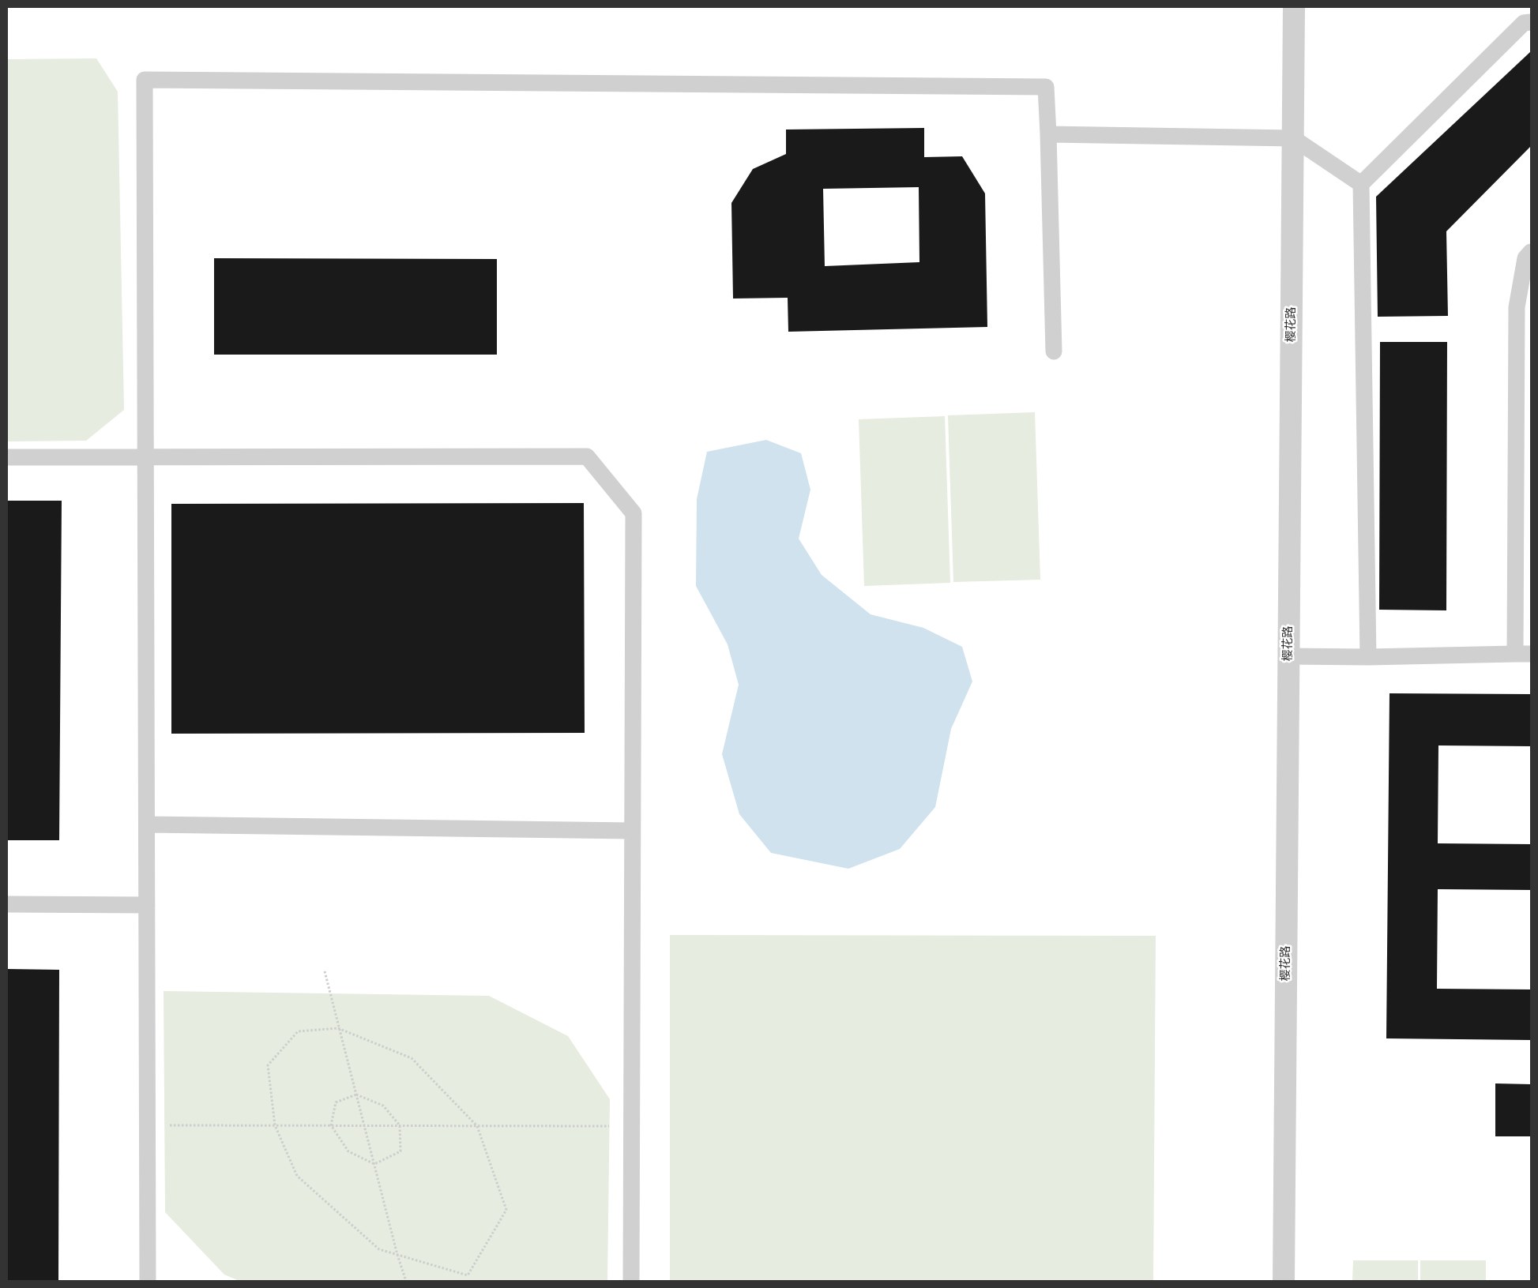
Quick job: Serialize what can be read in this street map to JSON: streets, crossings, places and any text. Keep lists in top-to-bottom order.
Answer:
{
  "streets": {
    "street": ["樱花路"]
  }
}
